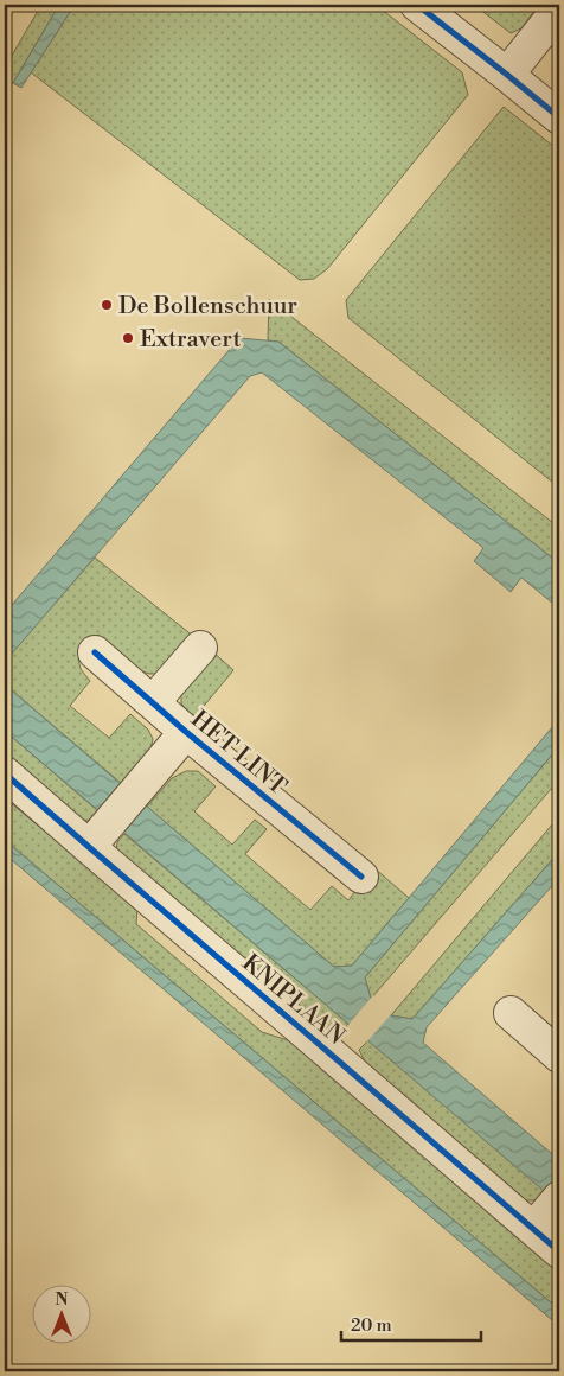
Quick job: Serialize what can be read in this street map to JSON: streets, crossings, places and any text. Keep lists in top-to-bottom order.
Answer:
{
  "streets": {
    "street": ["HET LINT", "KNIPLAAN"]
  },
  "crossings": [
    ["HET LINT", "KNIPLAAN"]
  ],
  "places": ["De Bollenschuur", "Extravert"],
  "scale_bar": "20 m",
  "north": "top"
}
